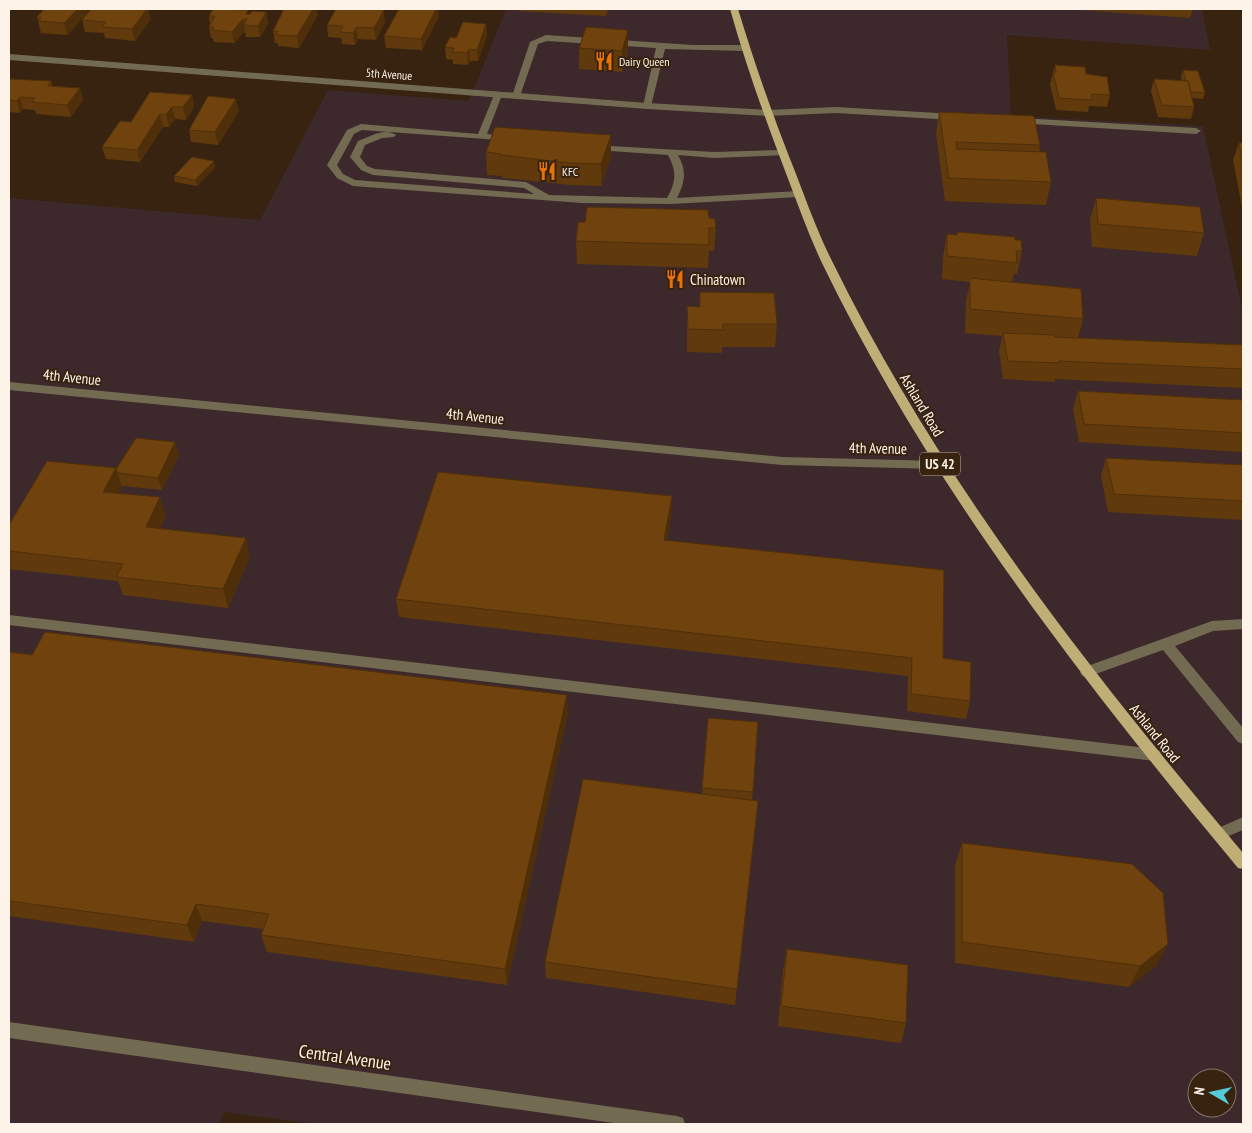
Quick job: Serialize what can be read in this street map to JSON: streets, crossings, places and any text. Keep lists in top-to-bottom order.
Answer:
{
  "streets": {
    "main road": ["Ashland Road", "US 42"],
    "street": ["5th Avenue", "4th Avenue", "Central Avenue"]
  },
  "crossings": [
    ["5th Avenue", "Ashland Road"],
    ["4th Avenue", "Ashland Road"]
  ],
  "places": {
    "restaurant": ["Dairy Queen", "KFC", "Chinatown"]
  },
  "north": "left"
}
